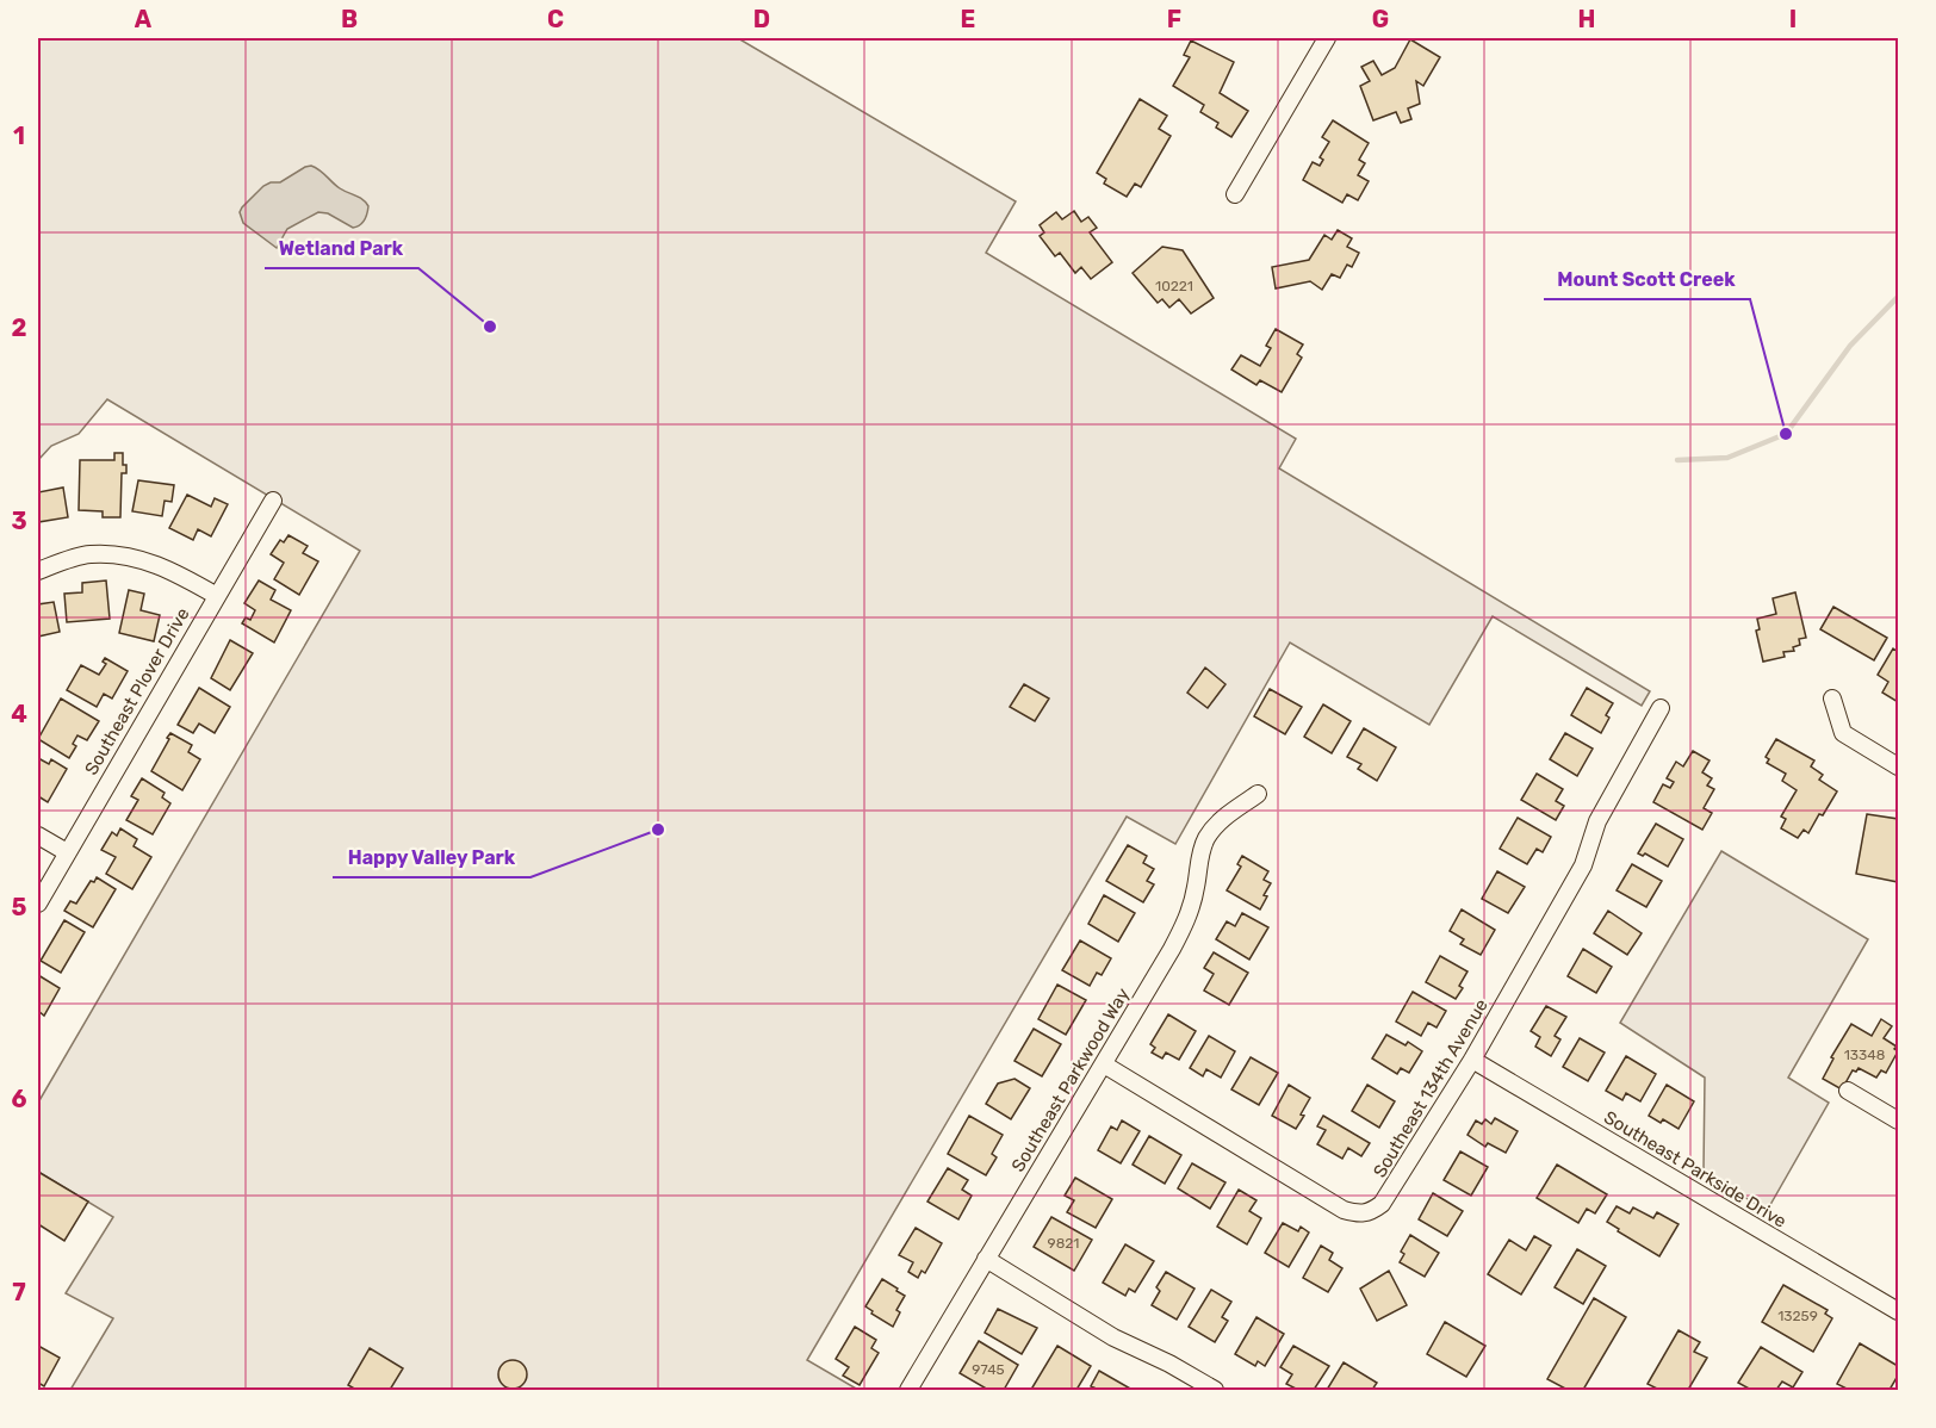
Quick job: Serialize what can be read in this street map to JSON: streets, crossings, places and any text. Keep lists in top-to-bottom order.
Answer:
{
  "streets": {
    "street": [
      "Southeast Plover Drive",
      "Southeast Parkwood Way",
      "Southeast 134th Avenue",
      "Southeast Parkside Drive"
    ]
  },
  "crossings": [
    ["Southeast Parkwood Way", "Southeast 134th Avenue"],
    ["Southeast 134th Avenue", "Southeast Parkside Drive"]
  ],
  "places": ["Wetland Park", "Mount Scott Creek", "Happy Valley Park"],
  "house_numbers": [
    "10221",
    "13348",
    "9821",
    "13259",
    "9745"
  ],
  "grid": {
    "columns": [
      "A",
      "B",
      "C",
      "D",
      "E",
      "F",
      "G",
      "H",
      "I"
    ],
    "rows": [
      "1",
      "2",
      "3",
      "4",
      "5",
      "6",
      "7"
    ]
  }
}
